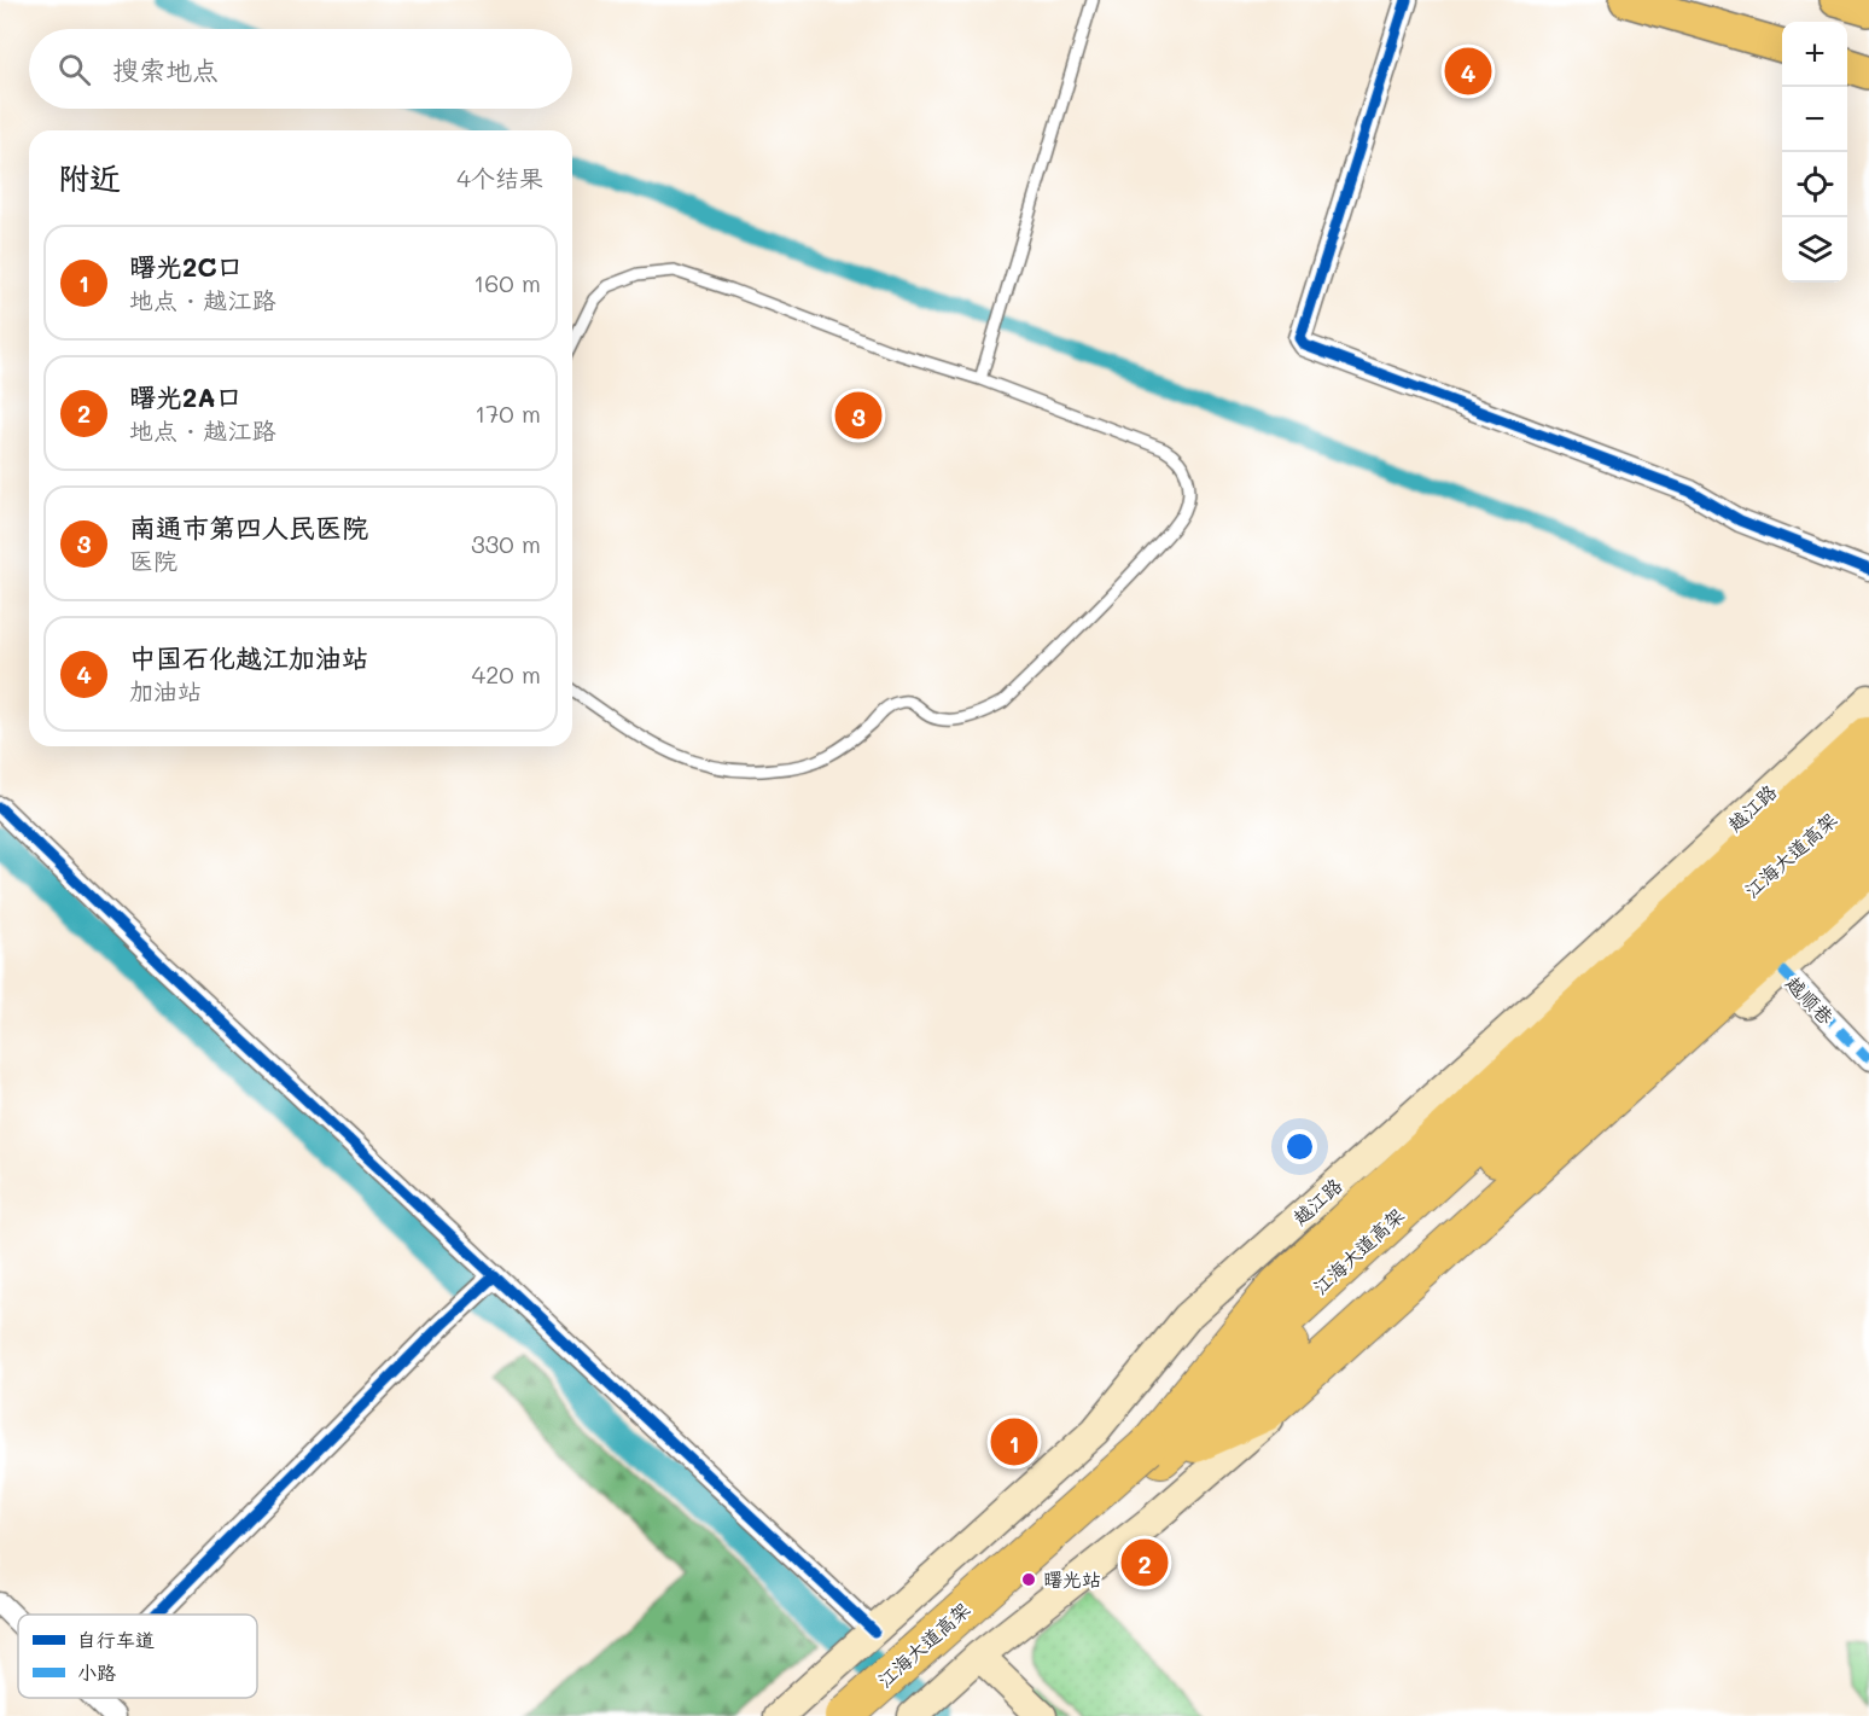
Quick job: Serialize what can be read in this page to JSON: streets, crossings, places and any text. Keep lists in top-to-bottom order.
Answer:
{
  "streets": {
    "highway": ["江海大道高架"],
    "main road": ["越江路"],
    "street": ["越顺巷"]
  },
  "places": ["曙光站"],
  "legend": ["自行车道", "小路"],
  "page": {
    "map_buttons": ["+", "−"],
    "search": "搜索地点",
    "pins": [
      "4",
      "3",
      "1",
      "2"
    ],
    "heading": ["附近", "4个结果"],
    "list": [
      {
        "mark": "1",
        "name": "曙光2C口",
        "note": "地点 · 越江路",
        "value": "160 m"
      },
      {
        "mark": "2",
        "name": "曙光2A口",
        "note": "地点 · 越江路",
        "value": "170 m"
      },
      {
        "mark": "3",
        "name": "南通市第四人民医院",
        "note": "医院",
        "value": "330 m"
      },
      {
        "mark": "4",
        "name": "中国石化越江加油站",
        "note": "加油站",
        "value": "420 m"
      }
    ]
  }
}
